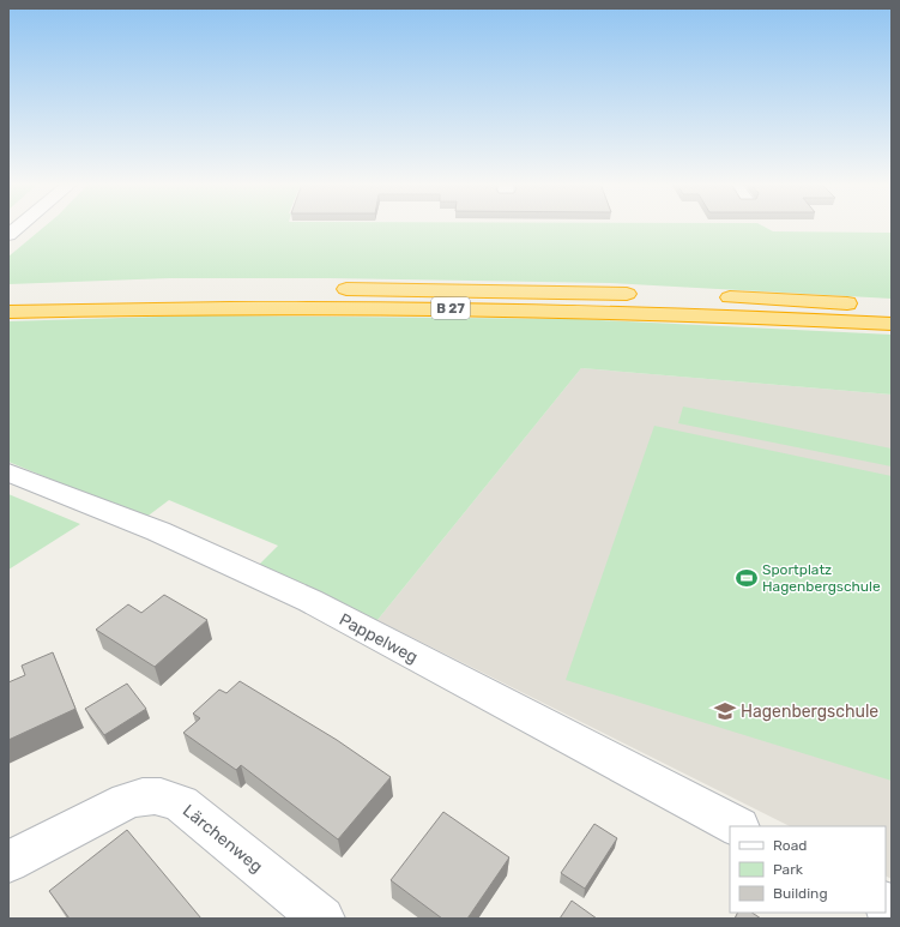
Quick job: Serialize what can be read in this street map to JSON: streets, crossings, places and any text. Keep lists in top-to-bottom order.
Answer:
{
  "streets": {
    "highway": ["B 27"],
    "street": ["Pappelweg", "Lärchenweg"]
  },
  "places": {
    "sports": ["Sportplatz Hagenbergschule"],
    "school or university": ["Hagenbergschule"]
  },
  "legend": ["Road", "Park", "Building"]
}
